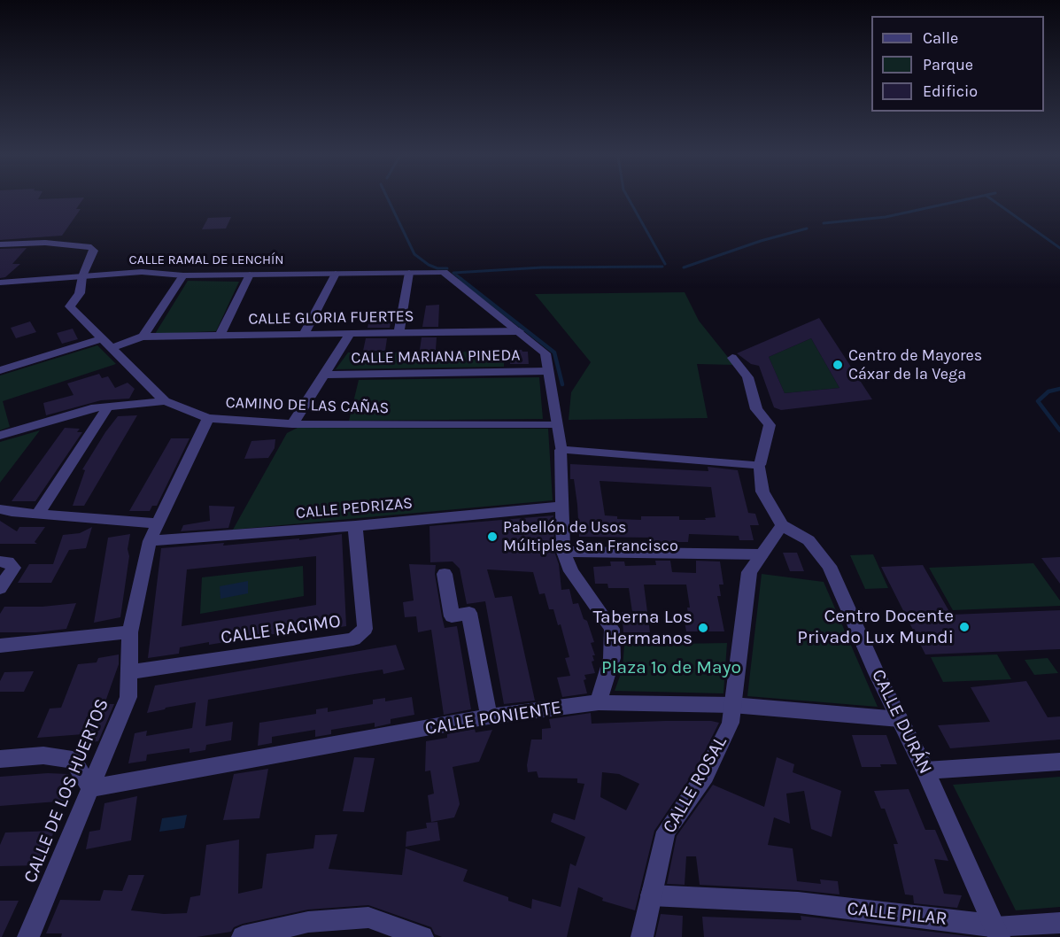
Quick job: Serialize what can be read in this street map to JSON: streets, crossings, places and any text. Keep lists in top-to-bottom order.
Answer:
{
  "streets": {
    "street": [
      "CALLE RAMAL DE LENCHÍN",
      "CALLE GLORIA FUERTES",
      "CALLE MARIANA PINEDA",
      "CAMINO DE LAS CAÑAS",
      "CALLE PEDRIZAS",
      "CALLE RACIMO",
      "CALLE PONIENTE",
      "CALLE DURÁN",
      "CALLE ROSAL",
      "CALLE DE LOS HUERTOS",
      "CALLE PILAR"
    ]
  },
  "crossings": [
    ["CALLE RAMAL DE LENCHÍN", "CALLE GLORIA FUERTES"],
    ["CALLE RAMAL DE LENCHÍN", "CAMINO DE LAS CAÑAS"],
    ["CALLE GLORIA FUERTES", "CAMINO DE LAS CAÑAS"],
    ["CAMINO DE LAS CAÑAS", "CALLE DE LOS HUERTOS"],
    ["CALLE PEDRIZAS", "CALLE RACIMO"],
    ["CALLE PEDRIZAS", "CALLE DE LOS HUERTOS"],
    ["CALLE RACIMO", "CALLE DE LOS HUERTOS"],
    ["CALLE PONIENTE", "CALLE DURÁN"],
    ["CALLE PONIENTE", "CALLE ROSAL"],
    ["CALLE PONIENTE", "CALLE DE LOS HUERTOS"],
    ["CALLE DURÁN", "CALLE ROSAL"],
    ["CALLE DURÁN", "CALLE PILAR"],
    ["CALLE ROSAL", "CALLE PILAR"]
  ],
  "parks": ["Plaza 1º de Mayo"],
  "places": [
    "Centro de Mayores Cáxar de la Vega",
    "Pabellón de Usos Múltiples San Francisco",
    "Centro Docente Privado Lux Mundi",
    "Taberna Los Hermanos"
  ],
  "legend": ["Calle", "Parque", "Edificio"]
}
